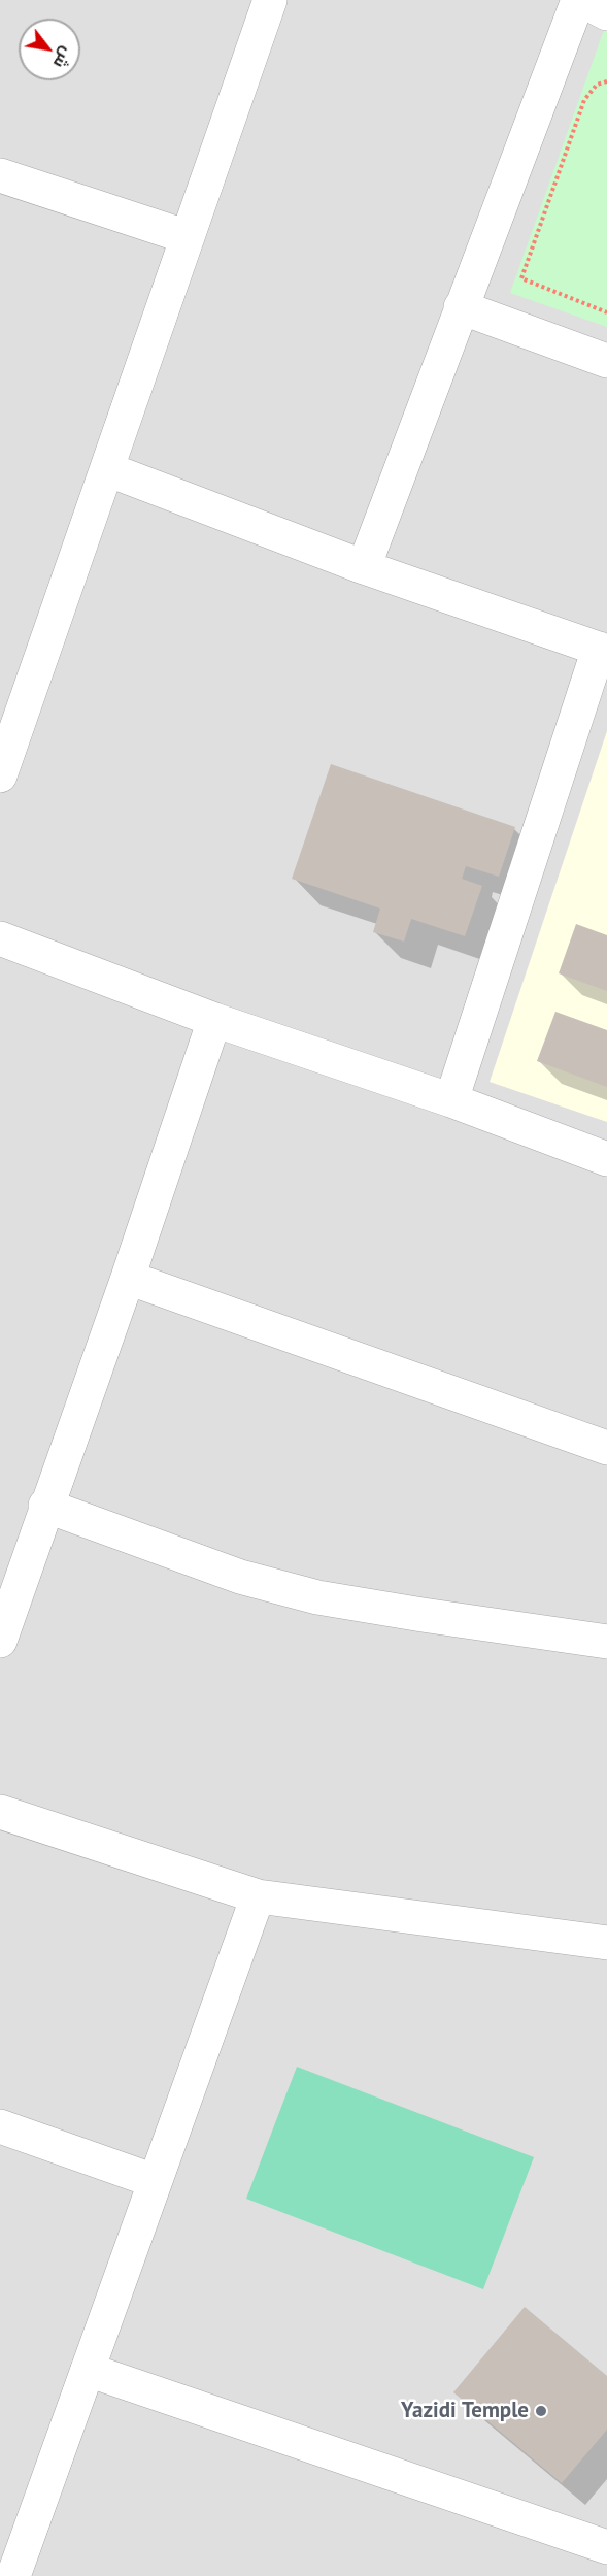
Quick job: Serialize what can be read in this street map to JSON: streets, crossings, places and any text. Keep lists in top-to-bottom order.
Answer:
{
  "places": ["Yazidi Temple"],
  "north": "bottom right"
}
